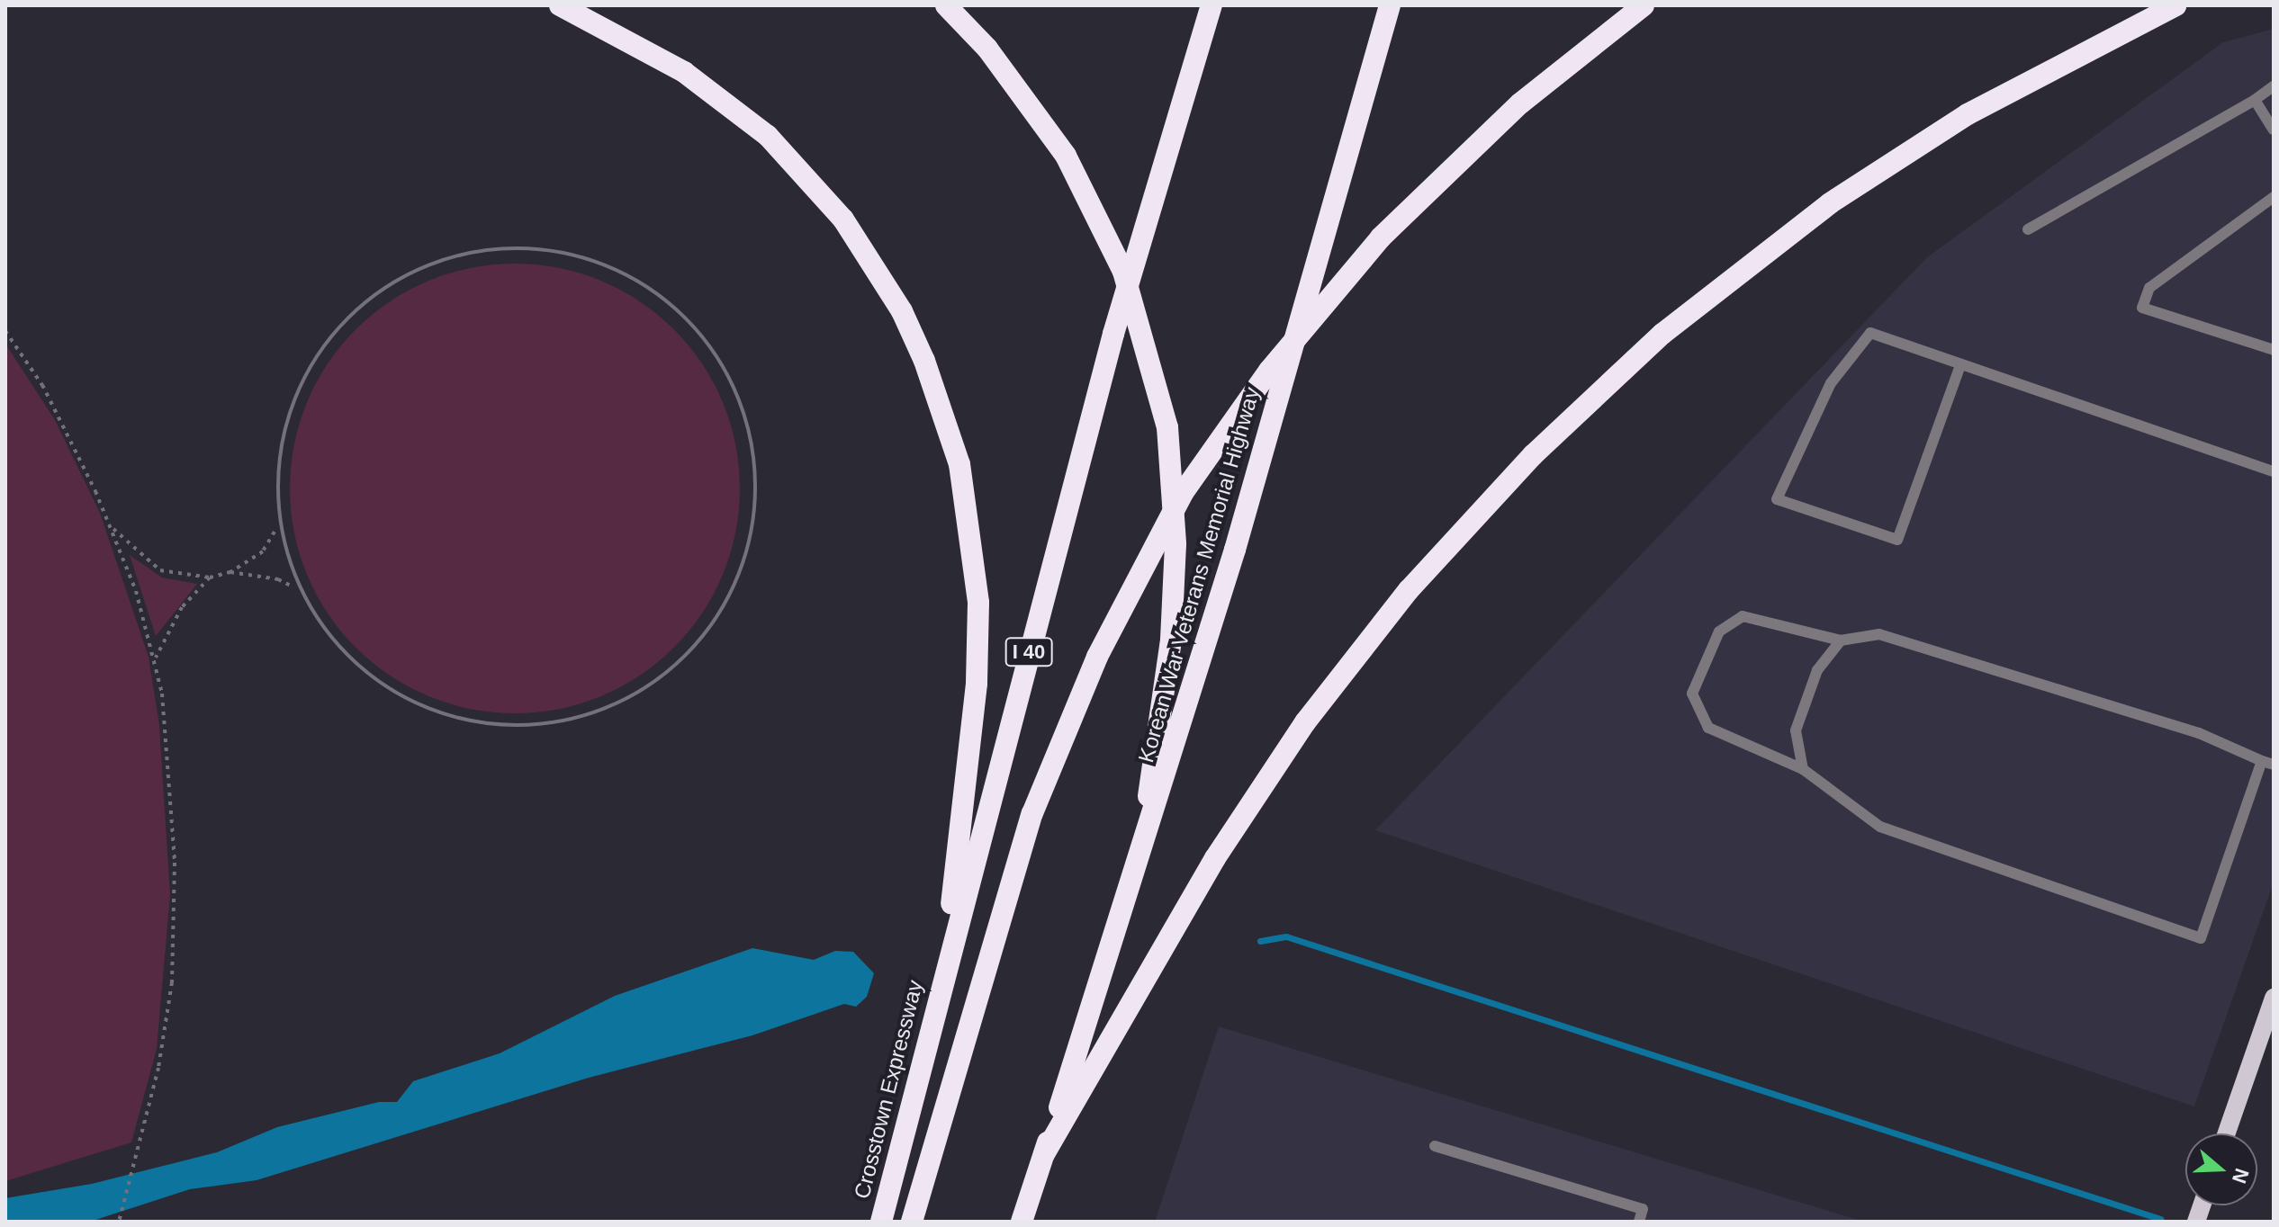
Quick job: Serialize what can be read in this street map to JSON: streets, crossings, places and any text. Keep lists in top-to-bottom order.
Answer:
{
  "streets": {
    "highway": ["Korean War Veterans Memorial Highway", "I 40", "Crosstown Expressway"]
  },
  "crossings": [
    ["I 40", "Crosstown Expressway"]
  ],
  "north": "right"
}
